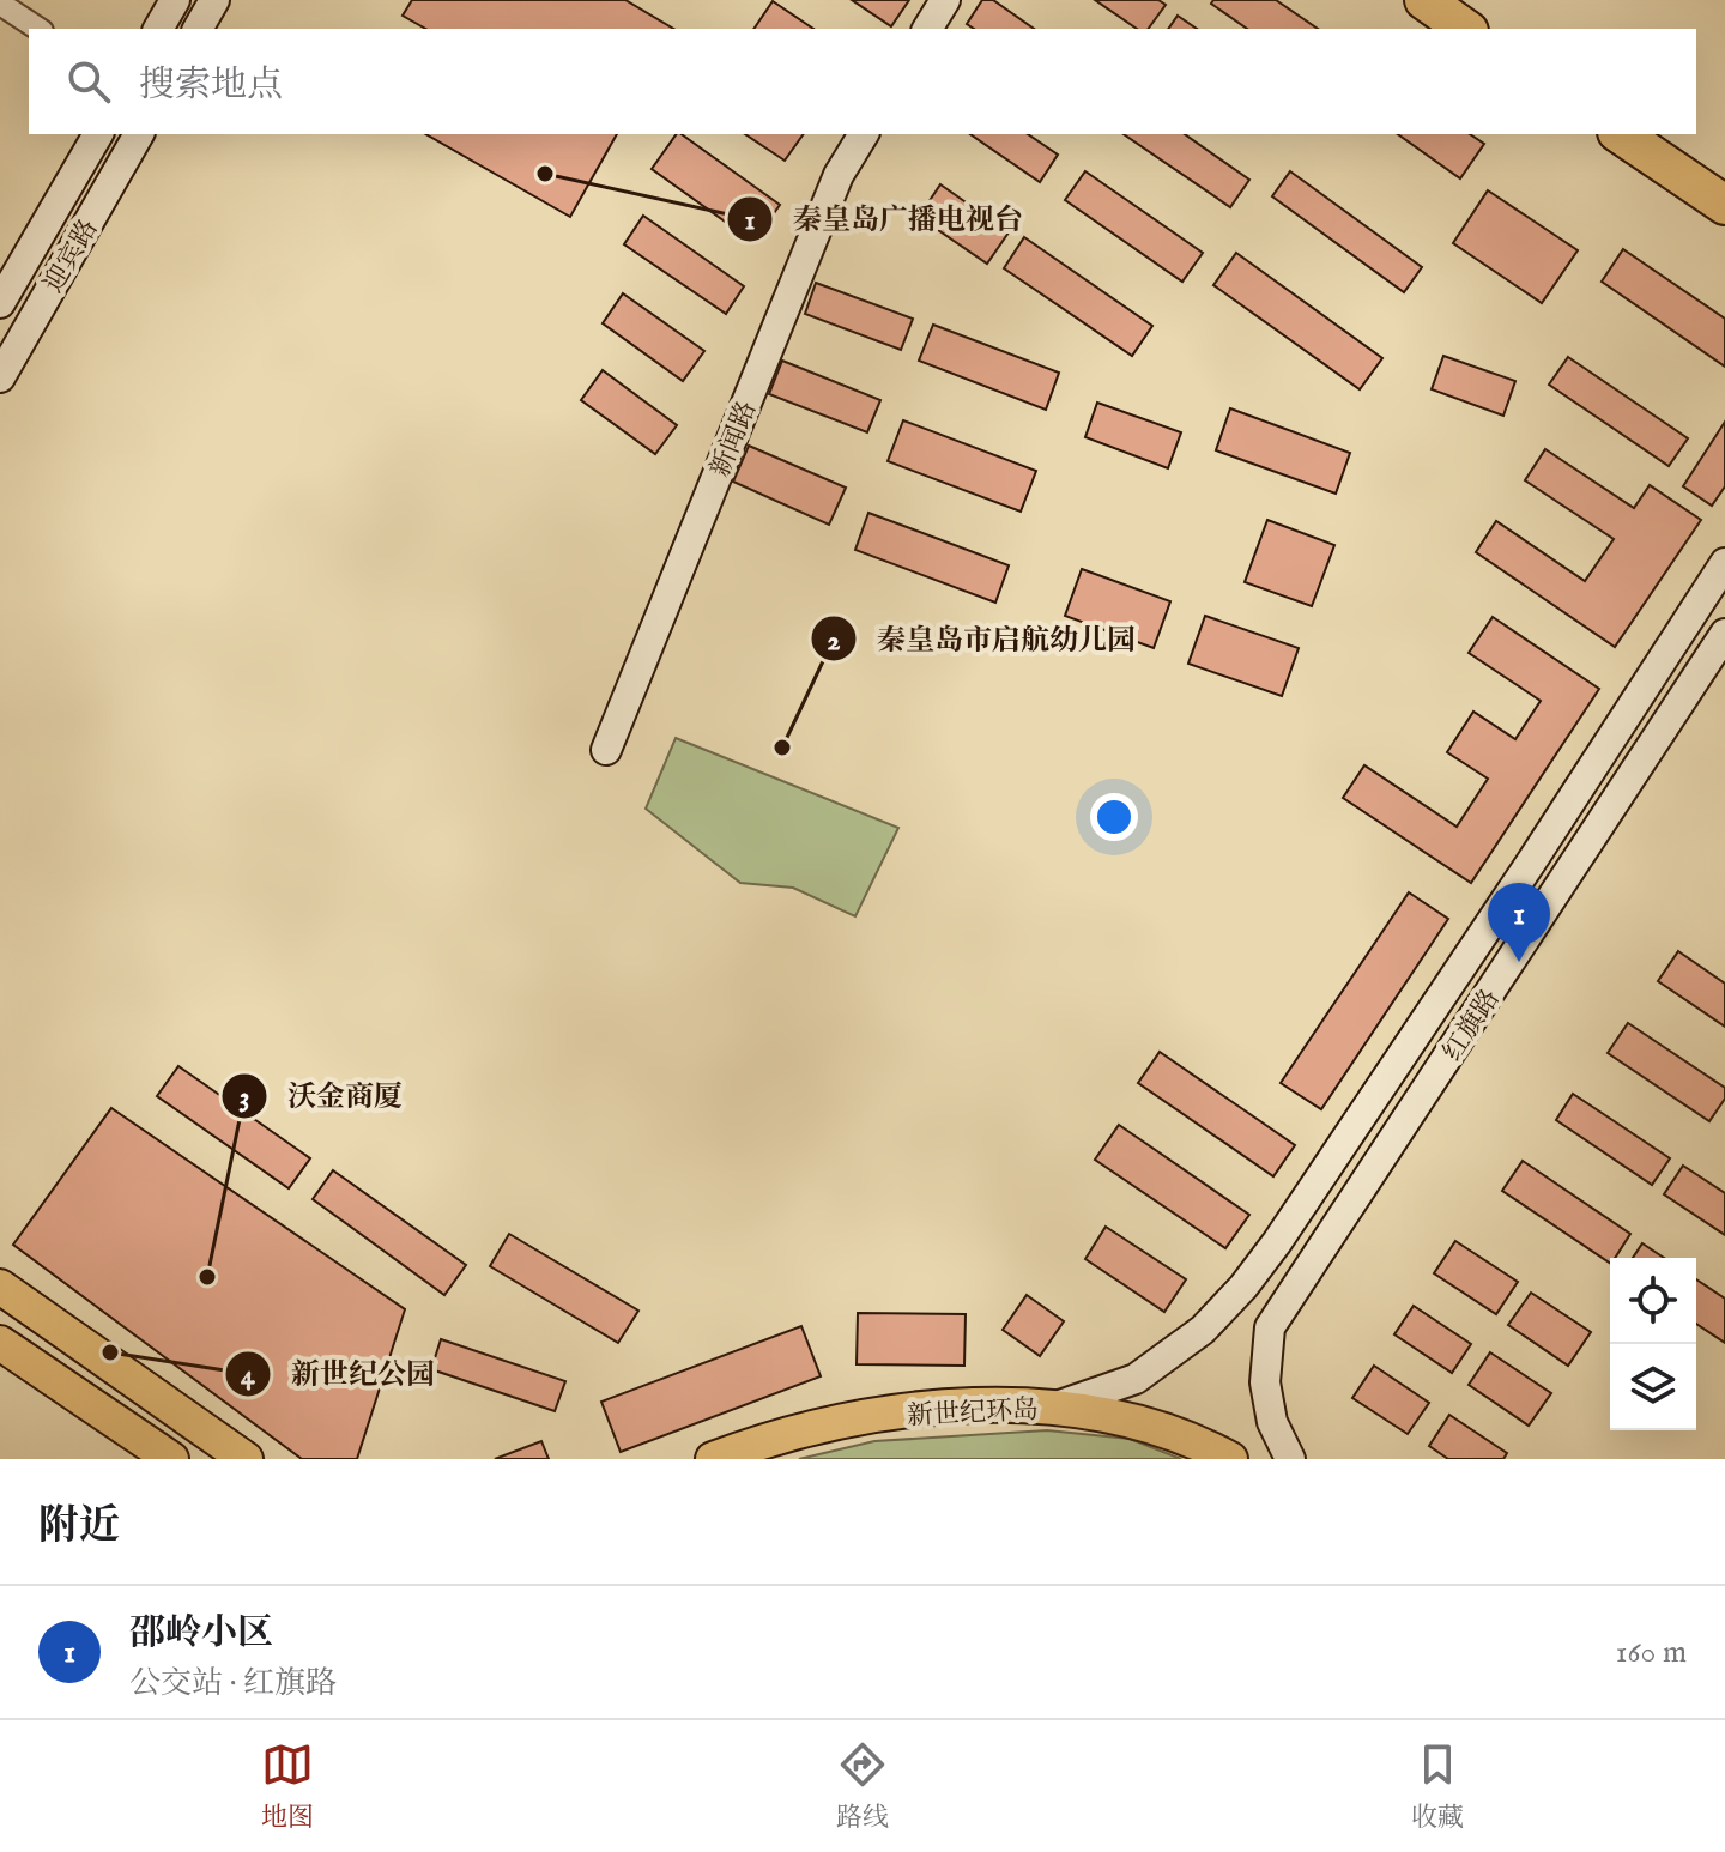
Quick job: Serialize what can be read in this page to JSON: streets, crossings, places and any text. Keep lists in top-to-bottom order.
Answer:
{
  "streets": {
    "main road": [
      "迎宾路",
      "新闻路",
      "红旗路",
      "新世纪环岛"
    ]
  },
  "places": [
    "秦皇岛广播电视台",
    "秦皇岛市启航幼儿园",
    "沃金商厦",
    "新世纪公园"
  ],
  "page": {
    "search": "搜索地点",
    "pins": "1",
    "heading": "附近",
    "list": [
      {
        "mark": "1",
        "name": "邵岭小区",
        "note": "公交站 · 红旗路",
        "value": "160 m"
      }
    ],
    "nav": ["地图", "路线", "收藏"]
  }
}
